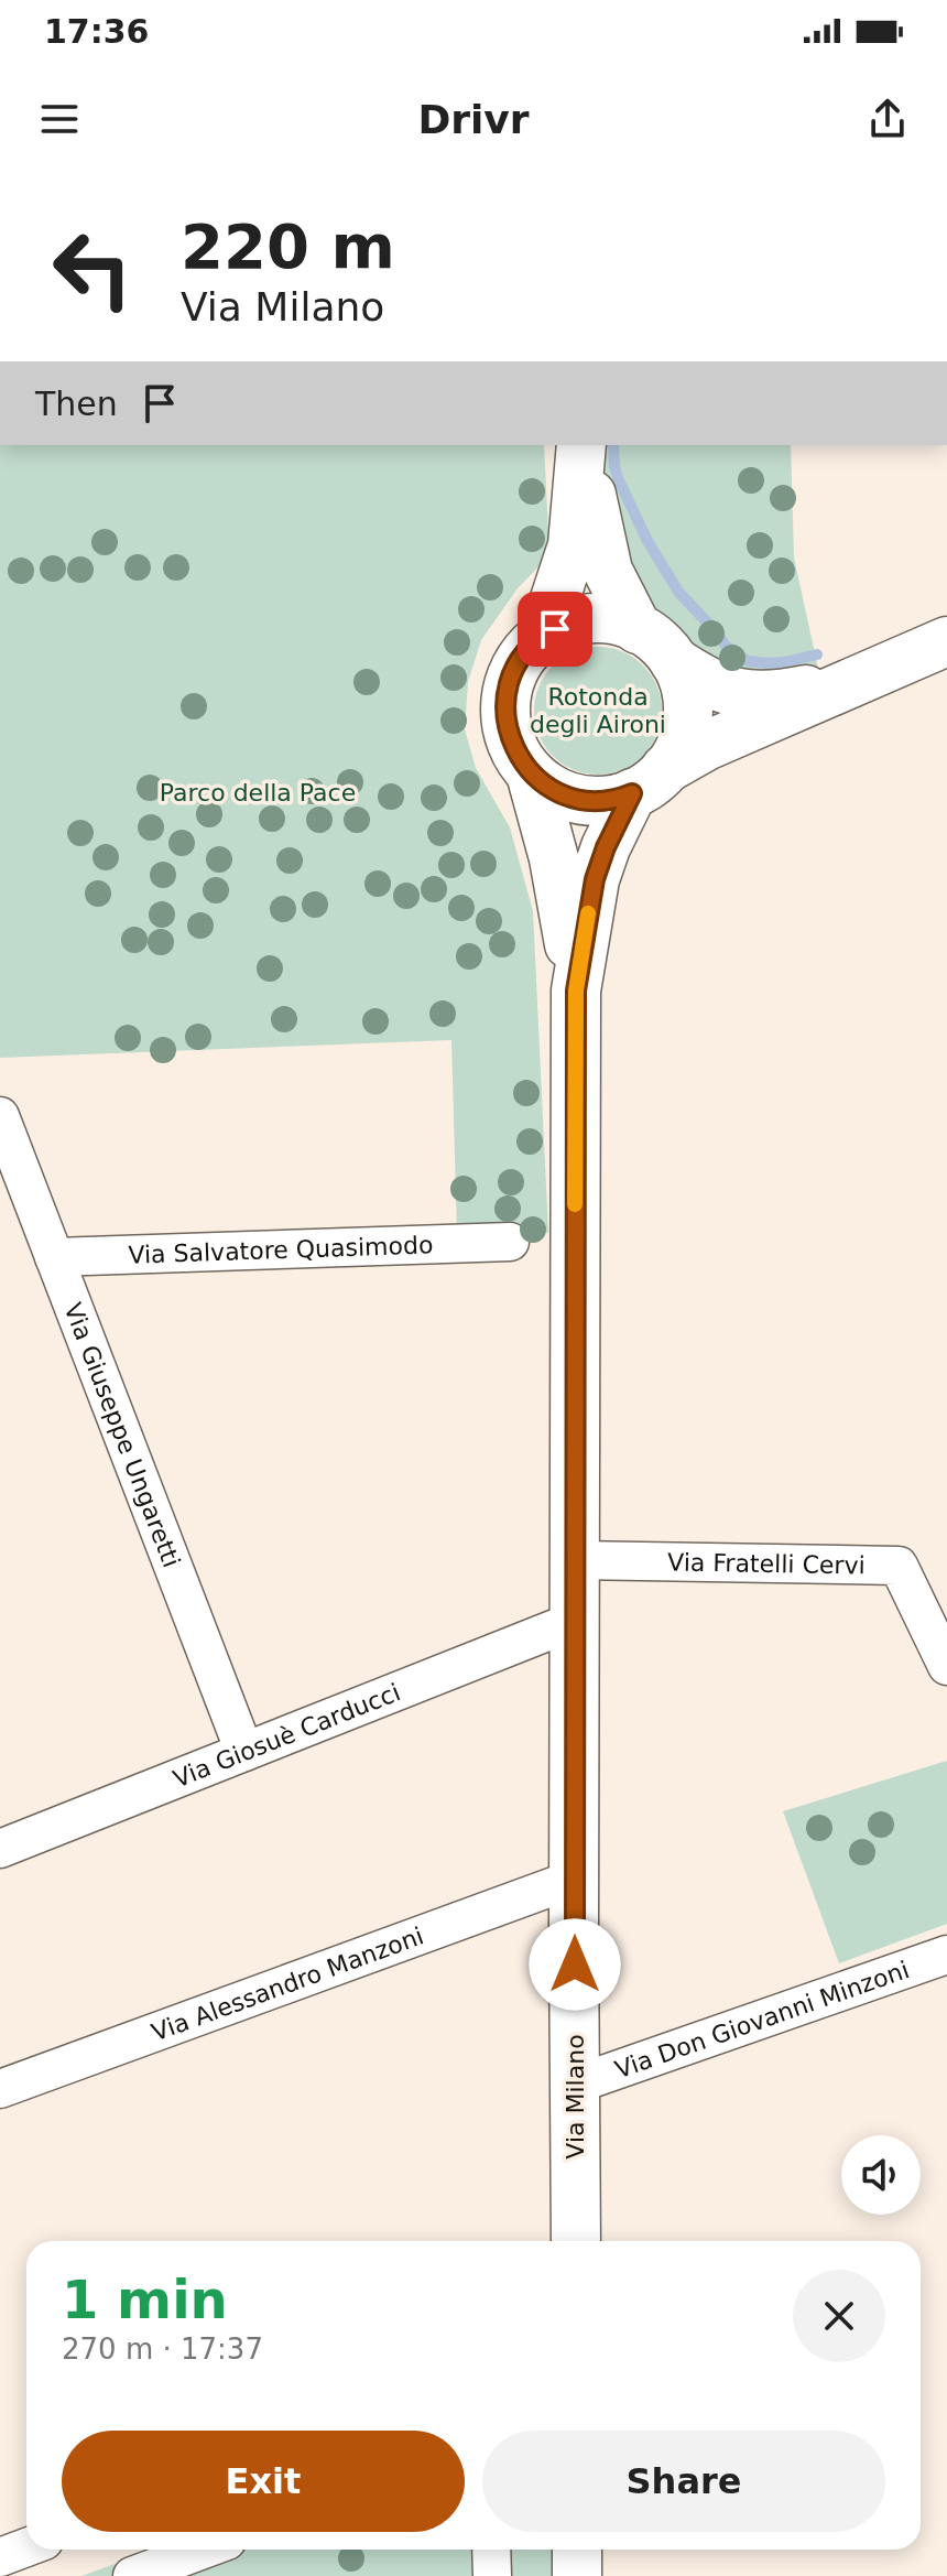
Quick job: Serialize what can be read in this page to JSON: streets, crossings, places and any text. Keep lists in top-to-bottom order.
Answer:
{
  "streets": {
    "street": [
      "Via Salvatore Quasimodo",
      "Via Giuseppe Ungaretti",
      "Via Fratelli Cervi",
      "Via Giosuè Carducci",
      "Via Alessandro Manzoni",
      "Via Don Giovanni Minzoni",
      "Via Milano"
    ]
  },
  "crossings": [
    ["Via Salvatore Quasimodo", "Via Giuseppe Ungaretti"],
    ["Via Giuseppe Ungaretti", "Via Giosuè Carducci"],
    ["Via Fratelli Cervi", "Via Milano"],
    ["Via Giosuè Carducci", "Via Milano"],
    ["Via Alessandro Manzoni", "Via Milano"],
    ["Via Don Giovanni Minzoni", "Via Milano"]
  ],
  "parks": ["Rotonda degli Aironi", "Parco della Pace"],
  "page": {
    "status": "17:36",
    "header": "Drivr",
    "turn": ["220 m", "Via Milano"],
    "then": "Then",
    "heading": ["1 min", "270 m · 17:37"],
    "buttons": ["Exit", "Share"]
  }
}
